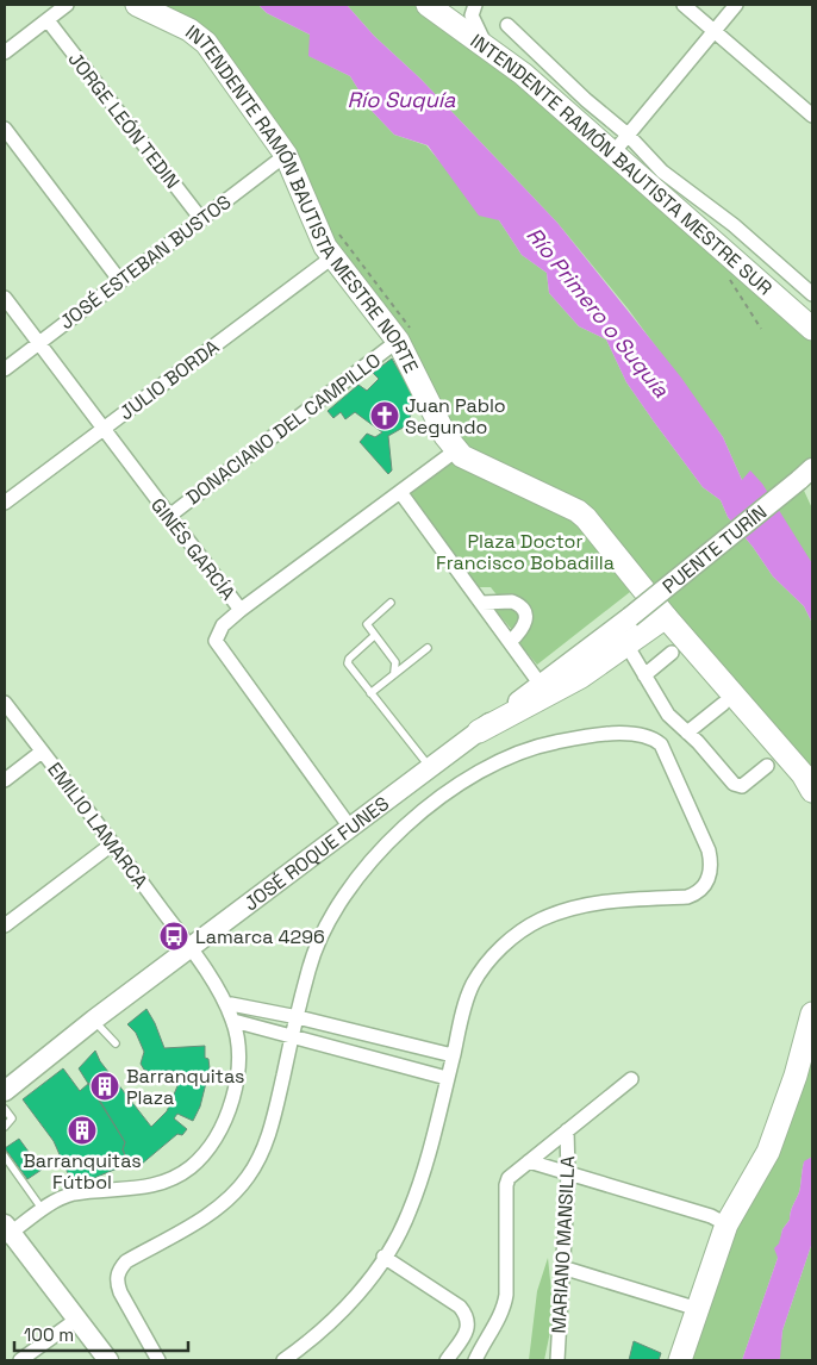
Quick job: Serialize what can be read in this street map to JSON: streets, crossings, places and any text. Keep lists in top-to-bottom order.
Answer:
{
  "streets": {
    "main road": [
      "INTENDENTE RAMÓN BAUTISTA MESTRE SUR",
      "INTENDENTE RAMÓN BAUTISTA MESTRE NORTE",
      "PUENTE TURÍN",
      "JOSÉ ROQUE FUNES"
    ],
    "street": [
      "JORGE LEÓN TEDIN",
      "JOSÉ ESTEBAN BUSTOS",
      "JULIO BORDA",
      "DONACIANO DEL CAMPILLO",
      "GINÉS GARCÍA",
      "EMILIO LAMARCA",
      "MARIANO MANSILLA"
    ]
  },
  "crossings": [
    ["JORGE LEÓN TEDIN", "JOSÉ ESTEBAN BUSTOS"],
    ["INTENDENTE RAMÓN BAUTISTA MESTRE NORTE", "JOSÉ ESTEBAN BUSTOS"],
    ["INTENDENTE RAMÓN BAUTISTA MESTRE NORTE", "JULIO BORDA"],
    ["INTENDENTE RAMÓN BAUTISTA MESTRE NORTE", "DONACIANO DEL CAMPILLO"],
    ["JOSÉ ESTEBAN BUSTOS", "GINÉS GARCÍA"],
    ["JULIO BORDA", "GINÉS GARCÍA"],
    ["DONACIANO DEL CAMPILLO", "GINÉS GARCÍA"],
    ["GINÉS GARCÍA", "JOSÉ ROQUE FUNES"],
    ["PUENTE TURÍN", "JOSÉ ROQUE FUNES"],
    ["EMILIO LAMARCA", "JOSÉ ROQUE FUNES"]
  ],
  "water": ["Río Suquía", "Río Primero o Suquía"],
  "parks": ["Plaza Doctor Francisco Bobadilla"],
  "places": {
    "church": ["Juan Pablo Segundo"],
    "bus stop": ["Lamarca 4296"],
    "building": ["Barranquitas Plaza", "Barranquitas Fútbol"]
  },
  "scale_bar": "100 m"
}
